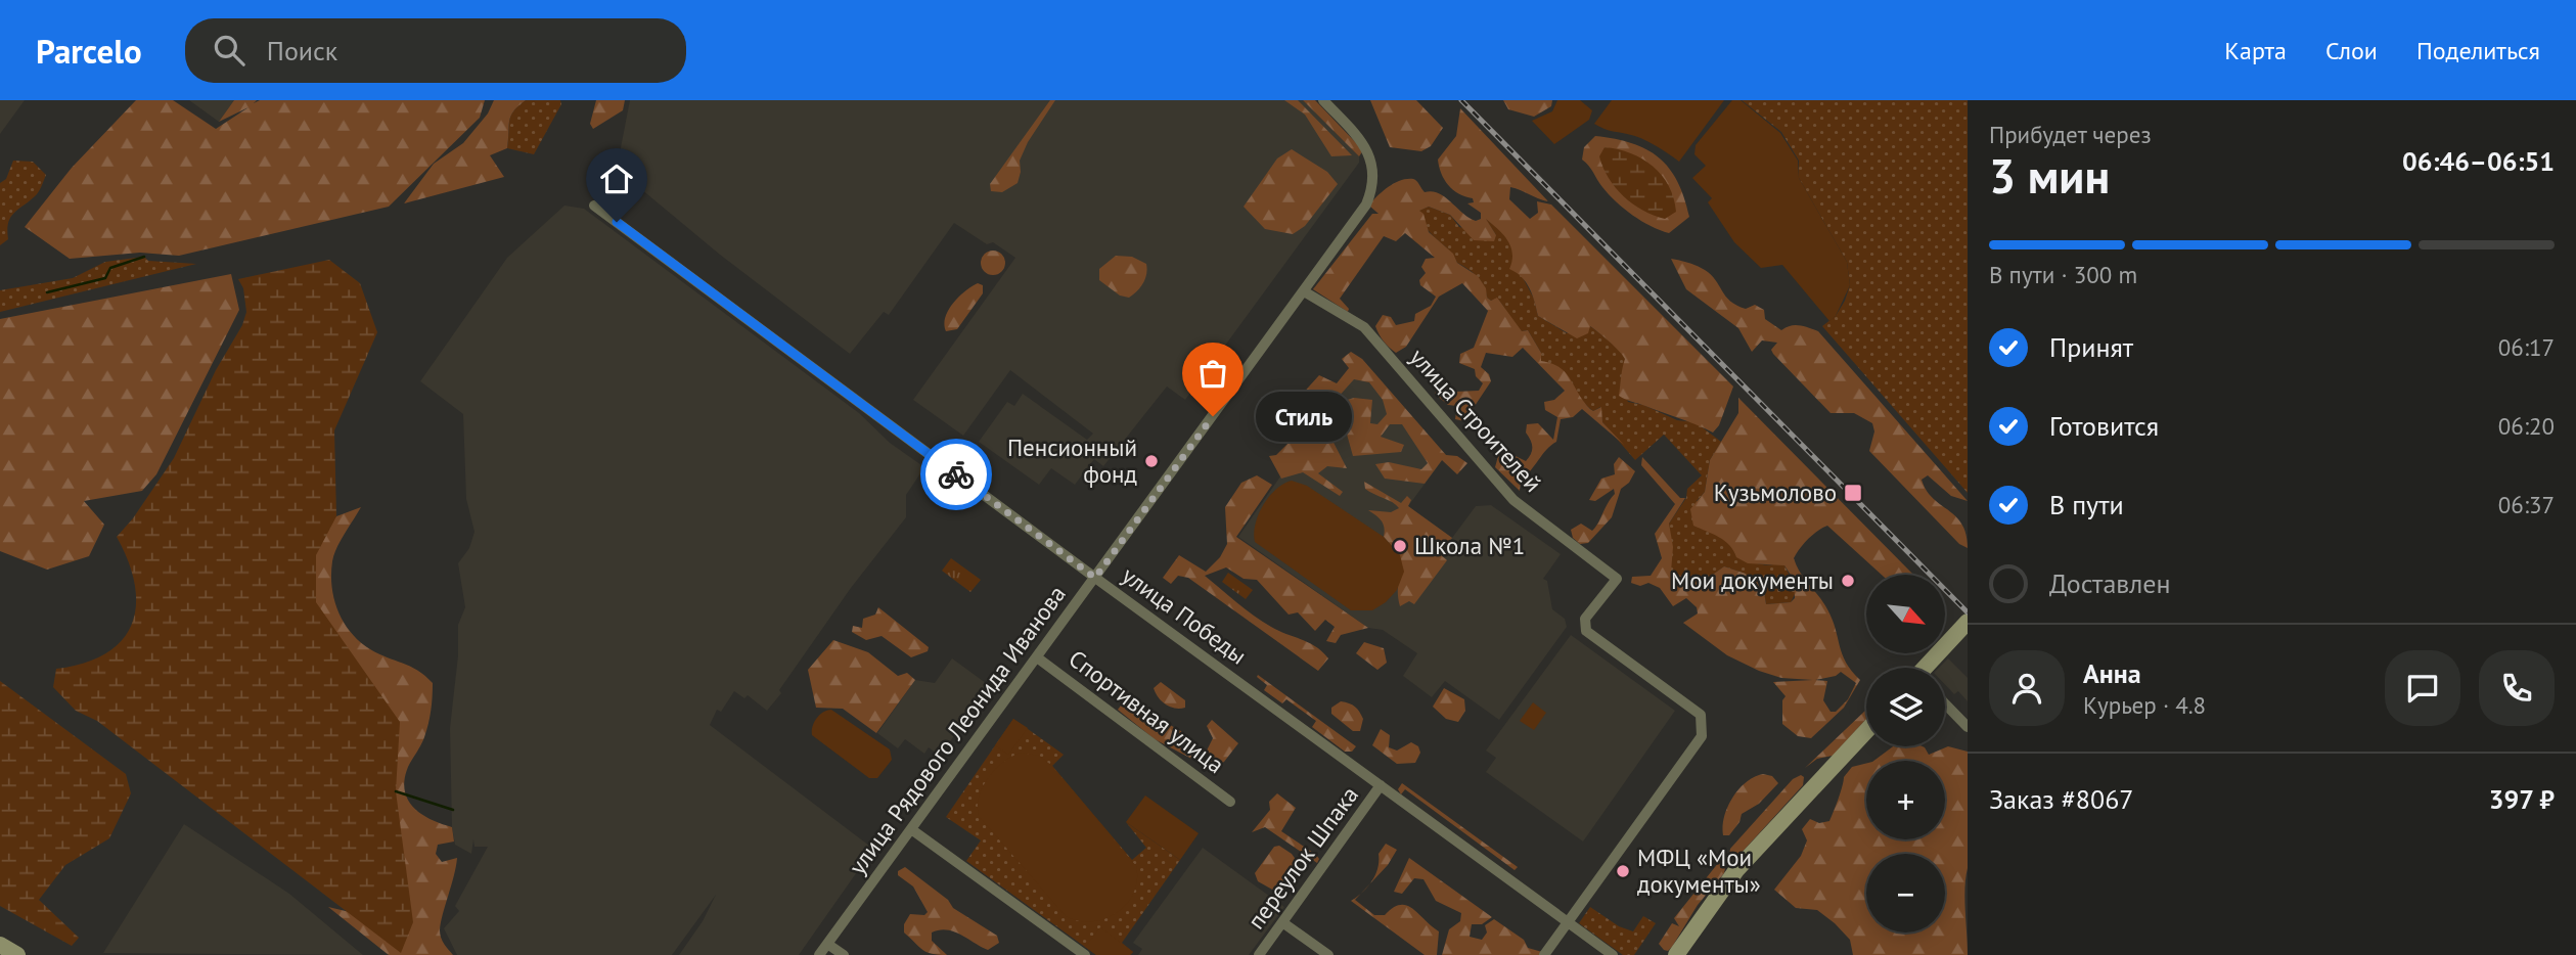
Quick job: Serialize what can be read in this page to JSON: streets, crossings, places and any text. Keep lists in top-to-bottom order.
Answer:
{
  "streets": {
    "street": [
      "улица Строителей",
      "улица Победы",
      "Спортивная улица",
      "улица Рядового Леонида Иванова",
      "переулок Шпака"
    ]
  },
  "crossings": [
    ["улица Строителей", "улица Победы"],
    ["улица Строителей", "улица Рядового Леонида Иванова"],
    ["улица Победы", "улица Рядового Леонида Иванова"],
    ["улица Победы", "переулок Шпака"],
    ["Спортивная улица", "улица Рядового Леонида Иванова"]
  ],
  "places": {
    "other": [
      "Стиль",
      "Пенсионный фонд",
      "Школа №1",
      "Мои документы",
      "МФЦ «Мои документы»"
    ],
    "transit": ["Кузьмолово"]
  },
  "north": "bottom right",
  "page": {
    "header": "Parcelo",
    "search": "Поиск",
    "nav": ["Карта", "Слои", "Поделиться"],
    "heading": ["3 мин", "Прибудет через", "06:46–06:51"],
    "panel": [
      "Анна",
      "Курьер · 4.8",
      "Заказ #8067",
      "397 ₽"
    ],
    "bar": "В пути · 300 m",
    "list": [
      ["Принят", "06:17"],
      ["Готовится", "06:20"],
      ["В пути", "06:37"],
      "Доставлен"
    ],
    "bubble": "Стиль",
    "map_buttons": ["+", "−"]
  }
}
